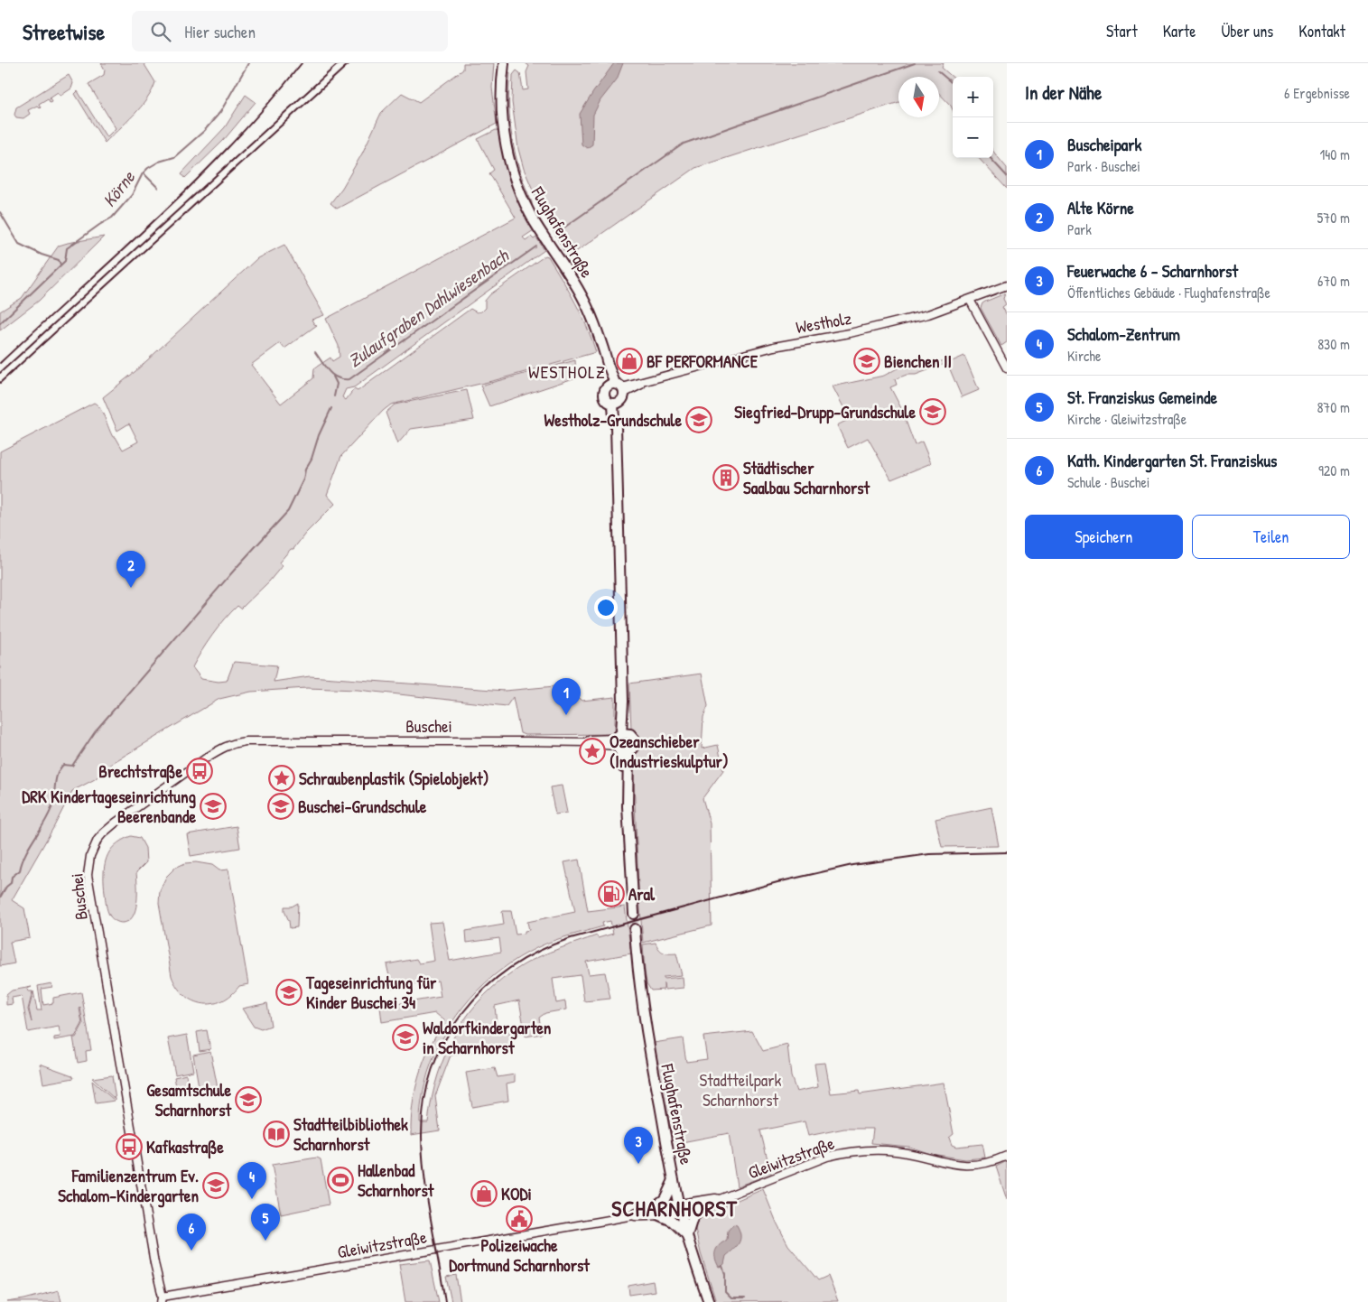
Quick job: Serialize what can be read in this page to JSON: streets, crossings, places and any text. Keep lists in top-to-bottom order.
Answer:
{
  "streets": {
    "main road": ["Flughafenstraße"],
    "street": ["Westholz", "Buschei", "Gleiwitzstraße"]
  },
  "crossings": [
    ["Flughafenstraße", "Westholz"],
    ["Flughafenstraße", "Buschei"],
    ["Flughafenstraße", "Gleiwitzstraße"],
    ["Buschei", "Gleiwitzstraße"]
  ],
  "districts": ["WESTHOLZ", "SCHARNHORST"],
  "water": ["Körne", "Zulaufgraben Dahlwiesenbach"],
  "parks": ["Stadtteilpark Scharnhorst"],
  "places": {
    "shop": ["BF PERFORMANCE", "KODi"],
    "school or university": [
      "Bienchen II",
      "Siegfried-Drupp-Grundschule",
      "Westholz-Grundschule",
      "DRK Kindertageseinrichtung Beerenbande",
      "Buschei-Grundschule",
      "Tageseinrichtung für Kinder Buschei 34",
      "Waldorfkindergarten in Scharnhorst",
      "Gesamtschule Scharnhorst",
      "Familienzentrum Ev. Schalom-Kindergarten"
    ],
    "building": ["Städtischer Saalbau Scharnhorst"],
    "place": ["Ozeanschieber (Industrieskulptur)", "Schraubenplastik (Spielobjekt)"],
    "bus stop": ["Brechtstraße", "Kafkastraße"],
    "fuel station": ["Aral"],
    "library": ["Stadtteilbibliothek Scharnhorst"],
    "sports": ["Hallenbad Scharnhorst"],
    "public building": ["Polizeiwache Dortmund Scharnhorst"]
  },
  "north": "bottom",
  "page": {
    "header": "Streetwise",
    "search": "Hier suchen",
    "nav": [
      "Start",
      "Karte",
      "Über uns",
      "Kontakt"
    ],
    "heading": ["In der Nähe", "6 Ergebnisse"],
    "map_buttons": ["+", "−"],
    "list": [
      {
        "mark": "1",
        "name": "Buscheipark",
        "note": "Park · Buschei",
        "value": "140 m"
      },
      {
        "mark": "2",
        "name": "Alte Körne",
        "note": "Park",
        "value": "570 m"
      },
      {
        "mark": "3",
        "name": "Feuerwache 6 - Scharnhorst",
        "note": "Öffentliches Gebäude · Flughafenstraße",
        "value": "670 m"
      },
      {
        "mark": "4",
        "name": "Schalom-Zentrum",
        "note": "Kirche",
        "value": "830 m"
      },
      {
        "mark": "5",
        "name": "St. Franziskus Gemeinde",
        "note": "Kirche · Gleiwitzstraße",
        "value": "870 m"
      },
      {
        "mark": "6",
        "name": "Kath. Kindergarten St. Franziskus",
        "note": "Schule · Buschei",
        "value": "920 m"
      }
    ],
    "buttons": ["Speichern", "Teilen"],
    "pins": [
      "2",
      "1",
      "3",
      "4",
      "5",
      "6"
    ]
  }
}
